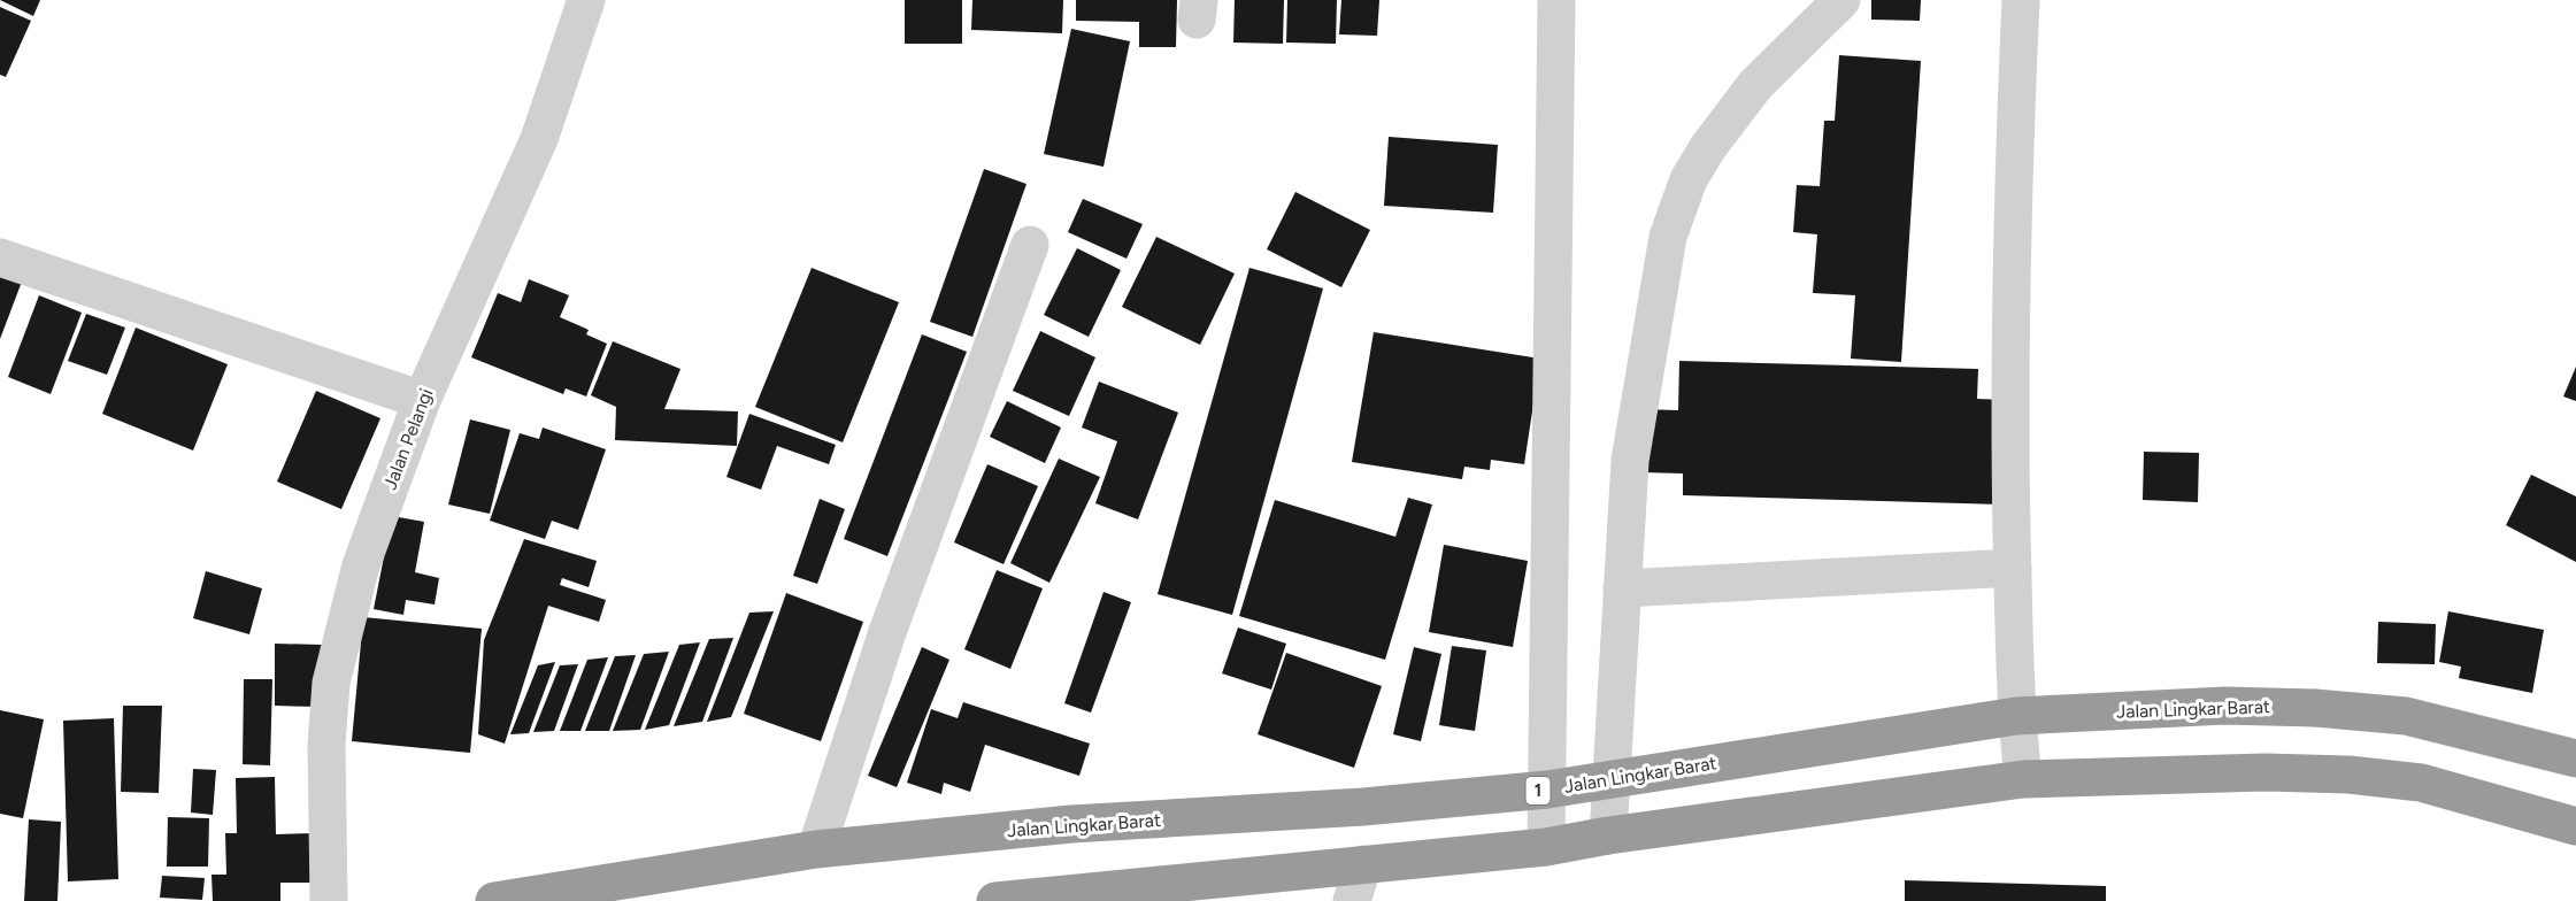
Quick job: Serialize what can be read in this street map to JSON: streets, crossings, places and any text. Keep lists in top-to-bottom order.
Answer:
{
  "streets": {
    "highway": ["Jalan Lingkar Barat", "1"],
    "street": ["Jalan Pelangi"]
  }
}
